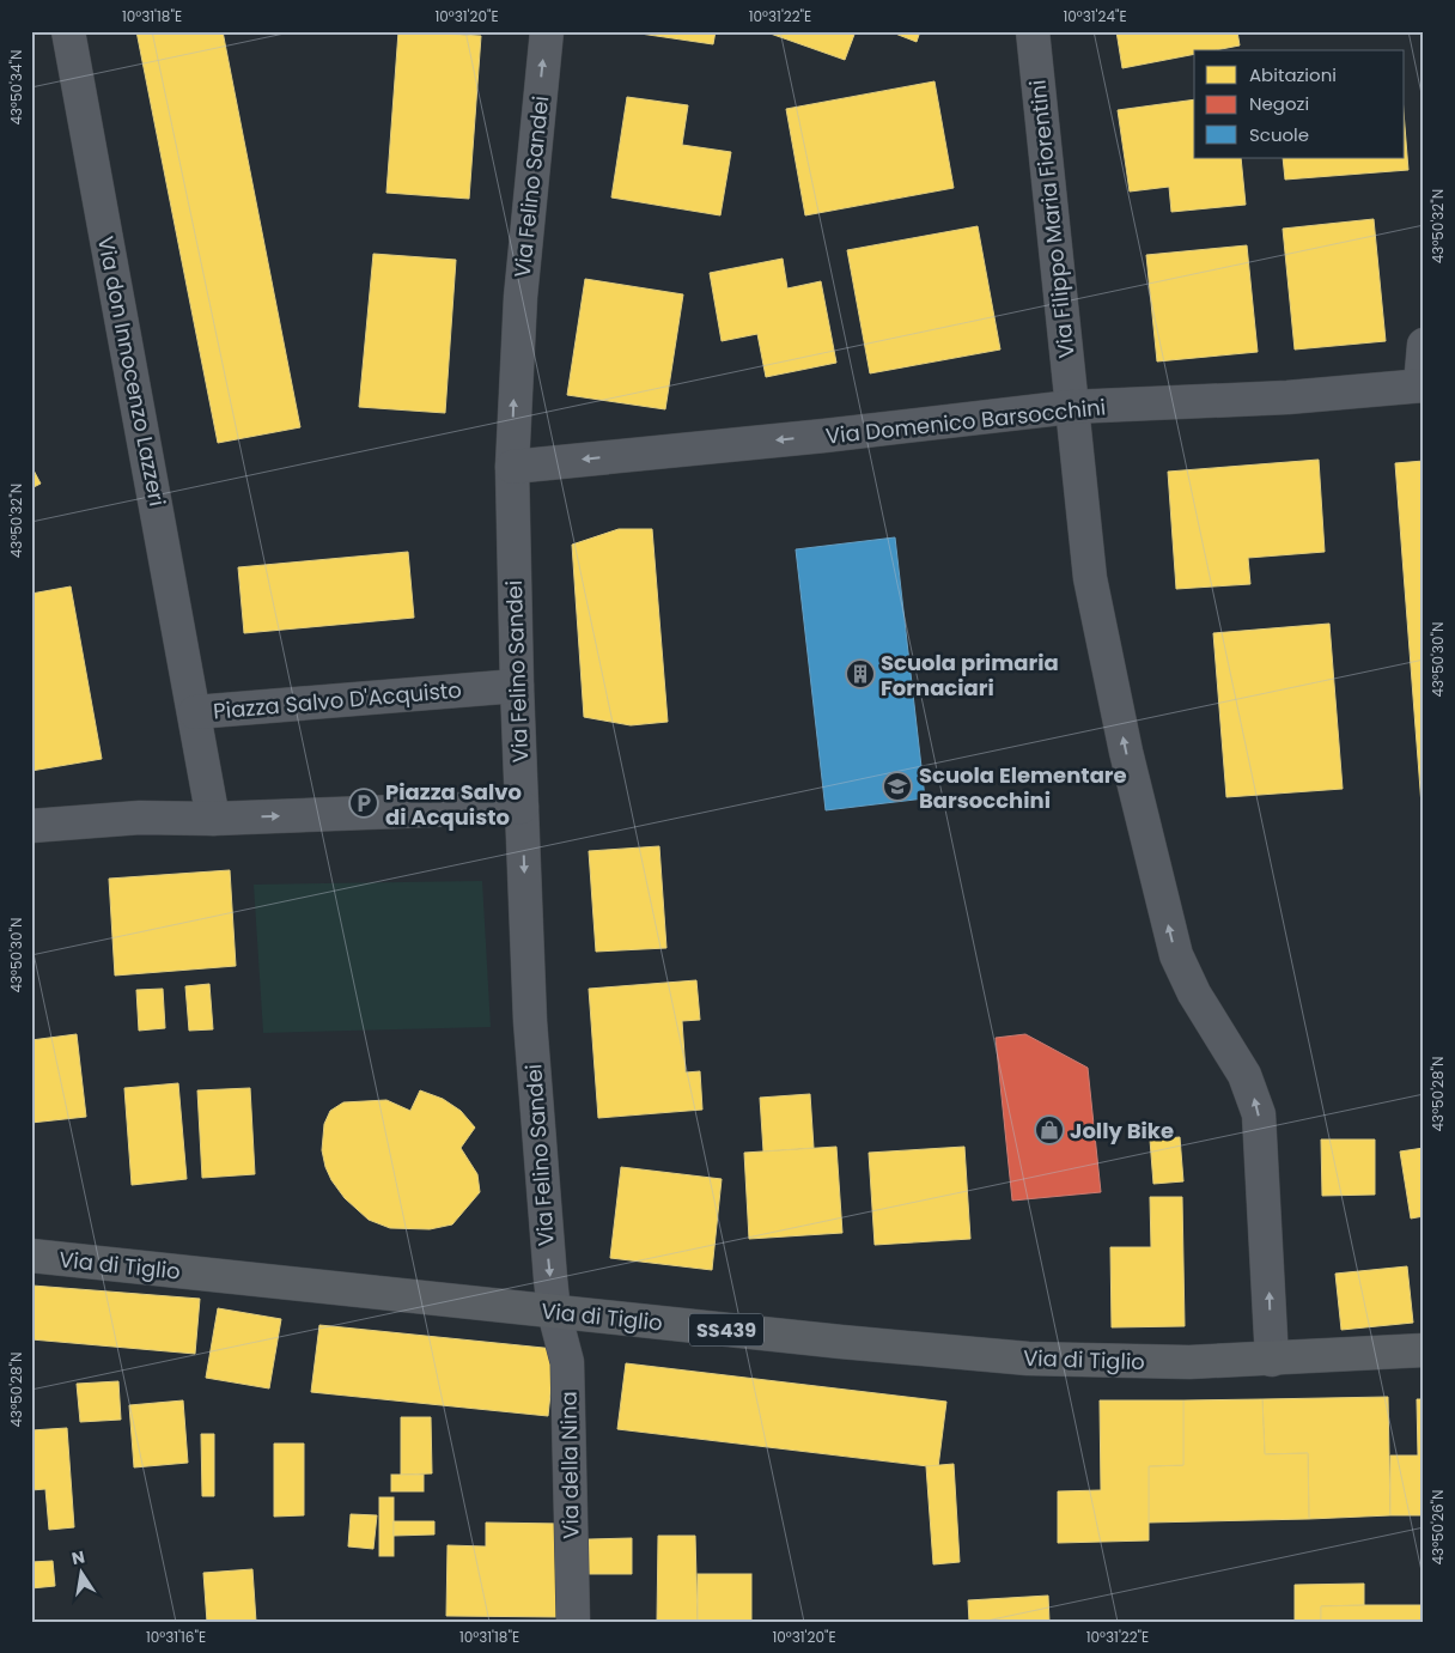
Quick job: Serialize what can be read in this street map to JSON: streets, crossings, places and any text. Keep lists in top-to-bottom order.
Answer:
{
  "streets": {
    "main road": ["Via di Tiglio", "SS439"],
    "street": [
      "Via Felino Sandei",
      "Via Filippo Maria Fiorentini",
      "Via don Innocenzo Lazzeri",
      "Via Domenico Barsocchini",
      "Piazza Salvo D'Acquisto",
      "Via della Nina"
    ]
  },
  "crossings": [
    ["Via Felino Sandei", "Via Domenico Barsocchini"],
    ["Via Felino Sandei", "Piazza Salvo D'Acquisto"],
    ["Via Felino Sandei", "Via di Tiglio"],
    ["Via Felino Sandei", "Via della Nina"],
    ["Via Filippo Maria Fiorentini", "Via Domenico Barsocchini"],
    ["Via Filippo Maria Fiorentini", "Via di Tiglio"],
    ["Via don Innocenzo Lazzeri", "Piazza Salvo D'Acquisto"],
    ["Via di Tiglio", "Via della Nina"]
  ],
  "one_way": ["Via Filippo Maria Fiorentini", "Via Domenico Barsocchini"],
  "places": {
    "building": ["Scuola primaria Fornaciari"],
    "school or university": ["Scuola Elementare Barsocchini"],
    "parking": ["Piazza Salvo di Acquisto"],
    "shop": ["Jolly Bike"]
  },
  "legend": ["Abitazioni", "Negozi", "Scuole"],
  "north": "top",
  "coordinates": [
    "10°31'18\"E",
    "10°31'20\"E",
    "10°31'22\"E",
    "10°31'24\"E",
    "43°50'34\"N",
    "43°50'32\"N",
    "43°50'30\"N",
    "43°50'28\"N",
    "43°50'26\"N",
    "10°31'16\"E"
  ]
}
